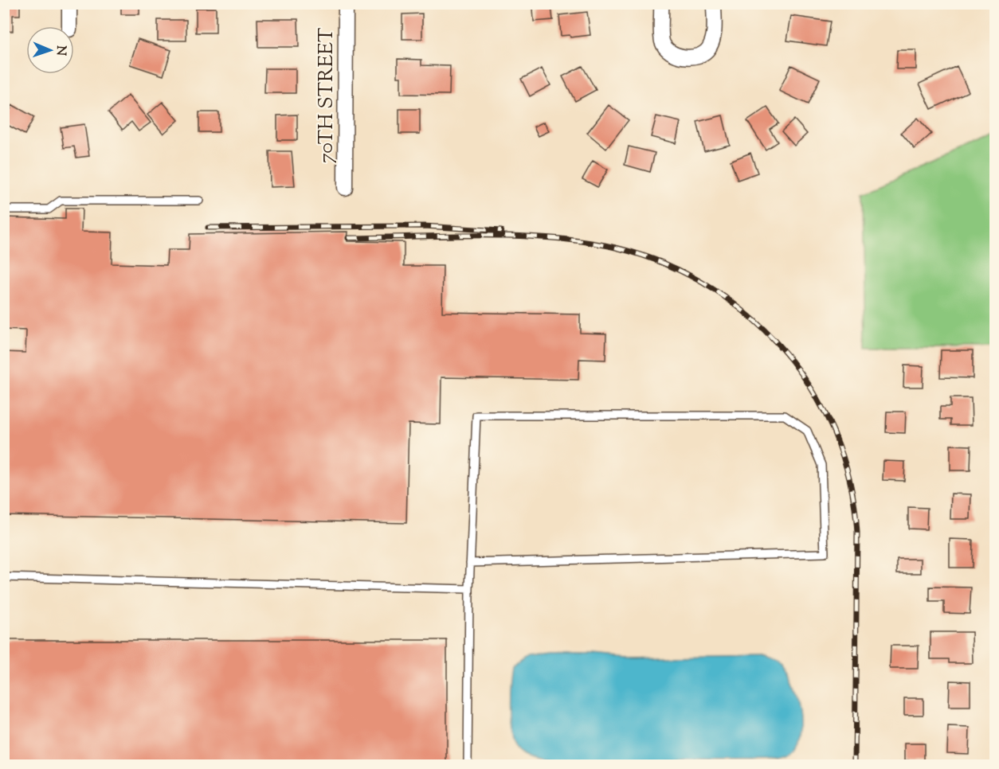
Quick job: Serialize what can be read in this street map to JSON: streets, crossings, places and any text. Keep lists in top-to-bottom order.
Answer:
{
  "streets": {
    "street": ["70TH STREET"]
  },
  "north": "right"
}
